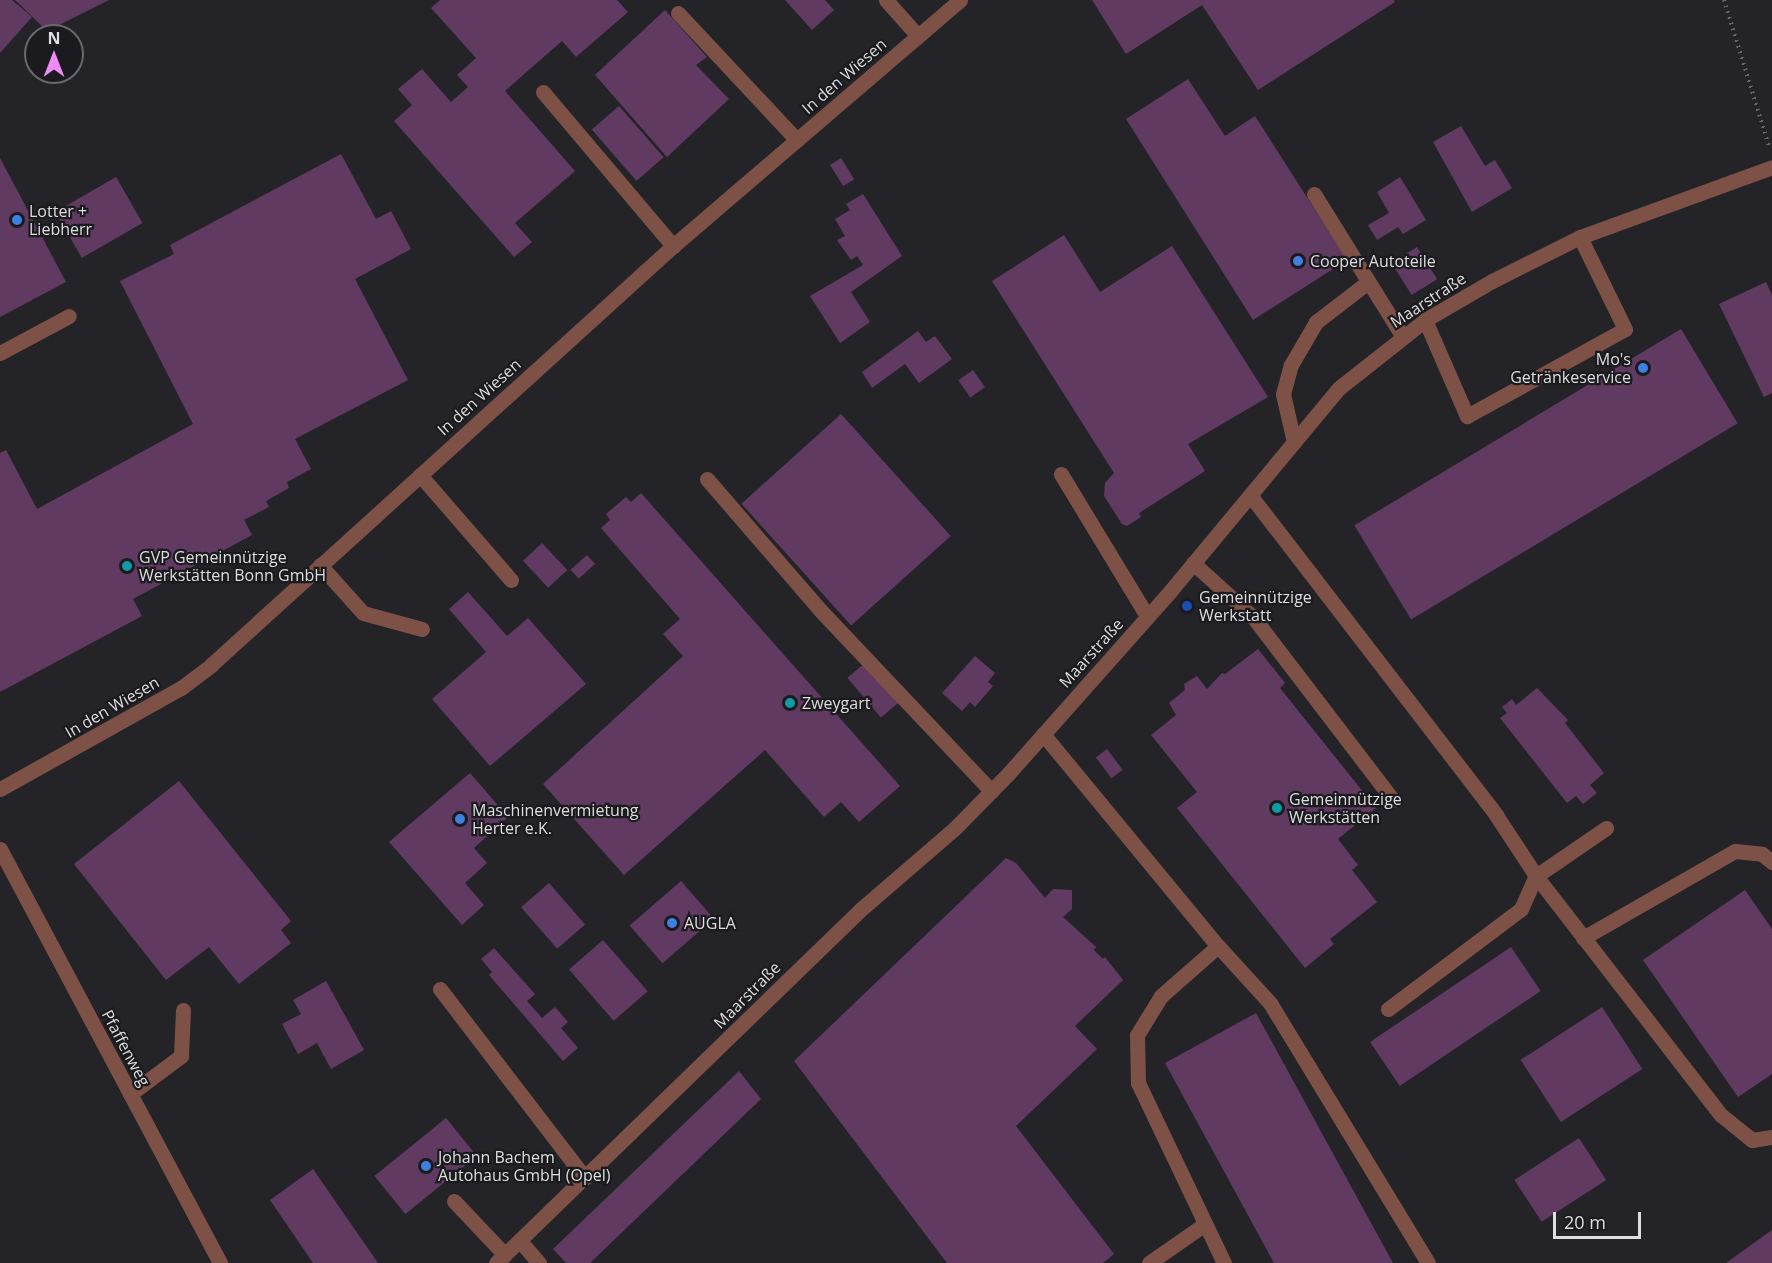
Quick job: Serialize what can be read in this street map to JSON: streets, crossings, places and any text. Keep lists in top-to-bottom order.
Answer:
{
  "streets": {
    "street": ["In den Wiesen", "Maarstraße", "Pfaffenweg"]
  },
  "places": [
    "Lotter + Liebherr",
    "Cooper Autoteile",
    "Mo's Getränkeservice",
    "GVP Gemeinnützige Werkstätten Bonn GmbH",
    "Gemeinnützige Werkstatt",
    "Zweygart",
    "Gemeinnützige Werkstätten",
    "Maschinenvermietung Herter e.K.",
    "AUGLA",
    "Johann Bachem Autohaus GmbH (Opel)"
  ],
  "scale_bar": "20 m",
  "north": "top"
}
